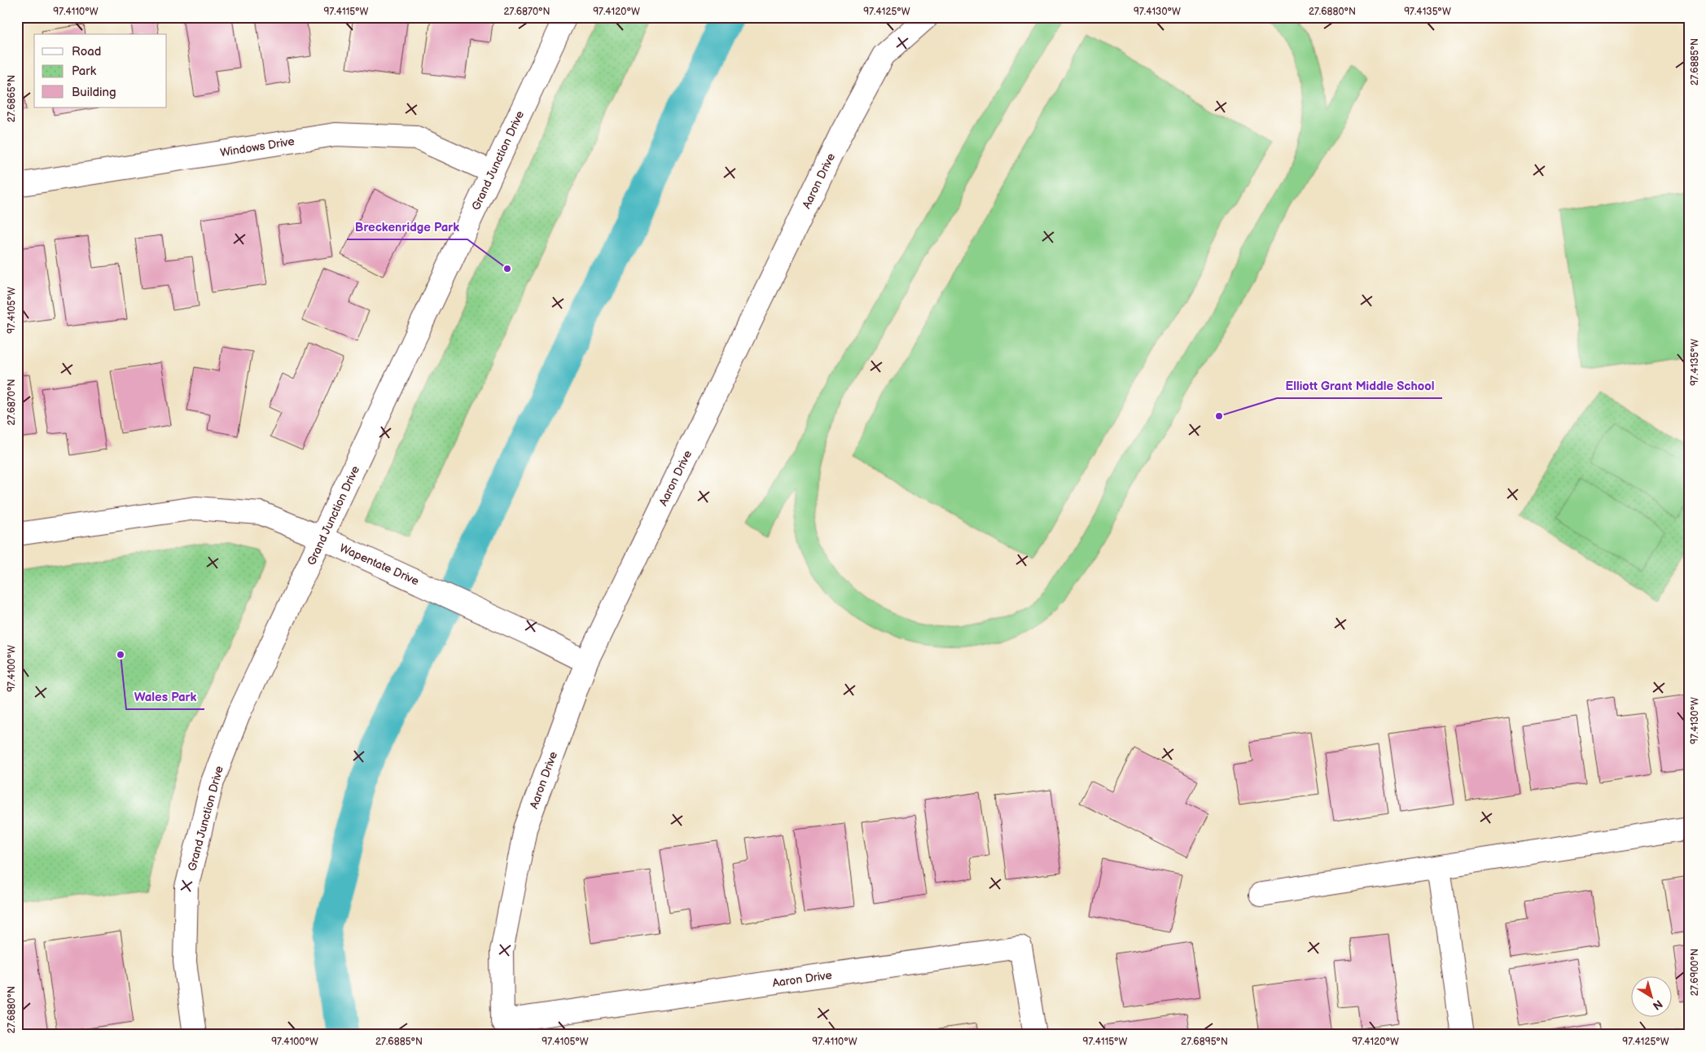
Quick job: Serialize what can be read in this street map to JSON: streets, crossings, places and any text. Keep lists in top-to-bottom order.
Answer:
{
  "streets": {
    "street": [
      "Windows Drive",
      "Grand Junction Drive",
      "Aaron Drive",
      "Wapentate Drive"
    ]
  },
  "crossings": [
    ["Windows Drive", "Grand Junction Drive"],
    ["Grand Junction Drive", "Wapentate Drive"],
    ["Aaron Drive", "Wapentate Drive"]
  ],
  "places": ["Breckenridge Park", "Elliott Grant Middle School", "Wales Park"],
  "legend": ["Road", "Park", "Building"],
  "north": "bottom right",
  "coordinates": [
    "97.4110°W",
    "97.4115°W",
    "27.6870°N",
    "97.4120°W",
    "97.4125°W",
    "97.4130°W",
    "27.6880°N",
    "97.4135°W",
    "27.6885°N",
    "27.6865°N",
    "97.4105°W",
    "97.4100°W",
    "27.6900°N",
    "27.6895°N"
  ]
}
